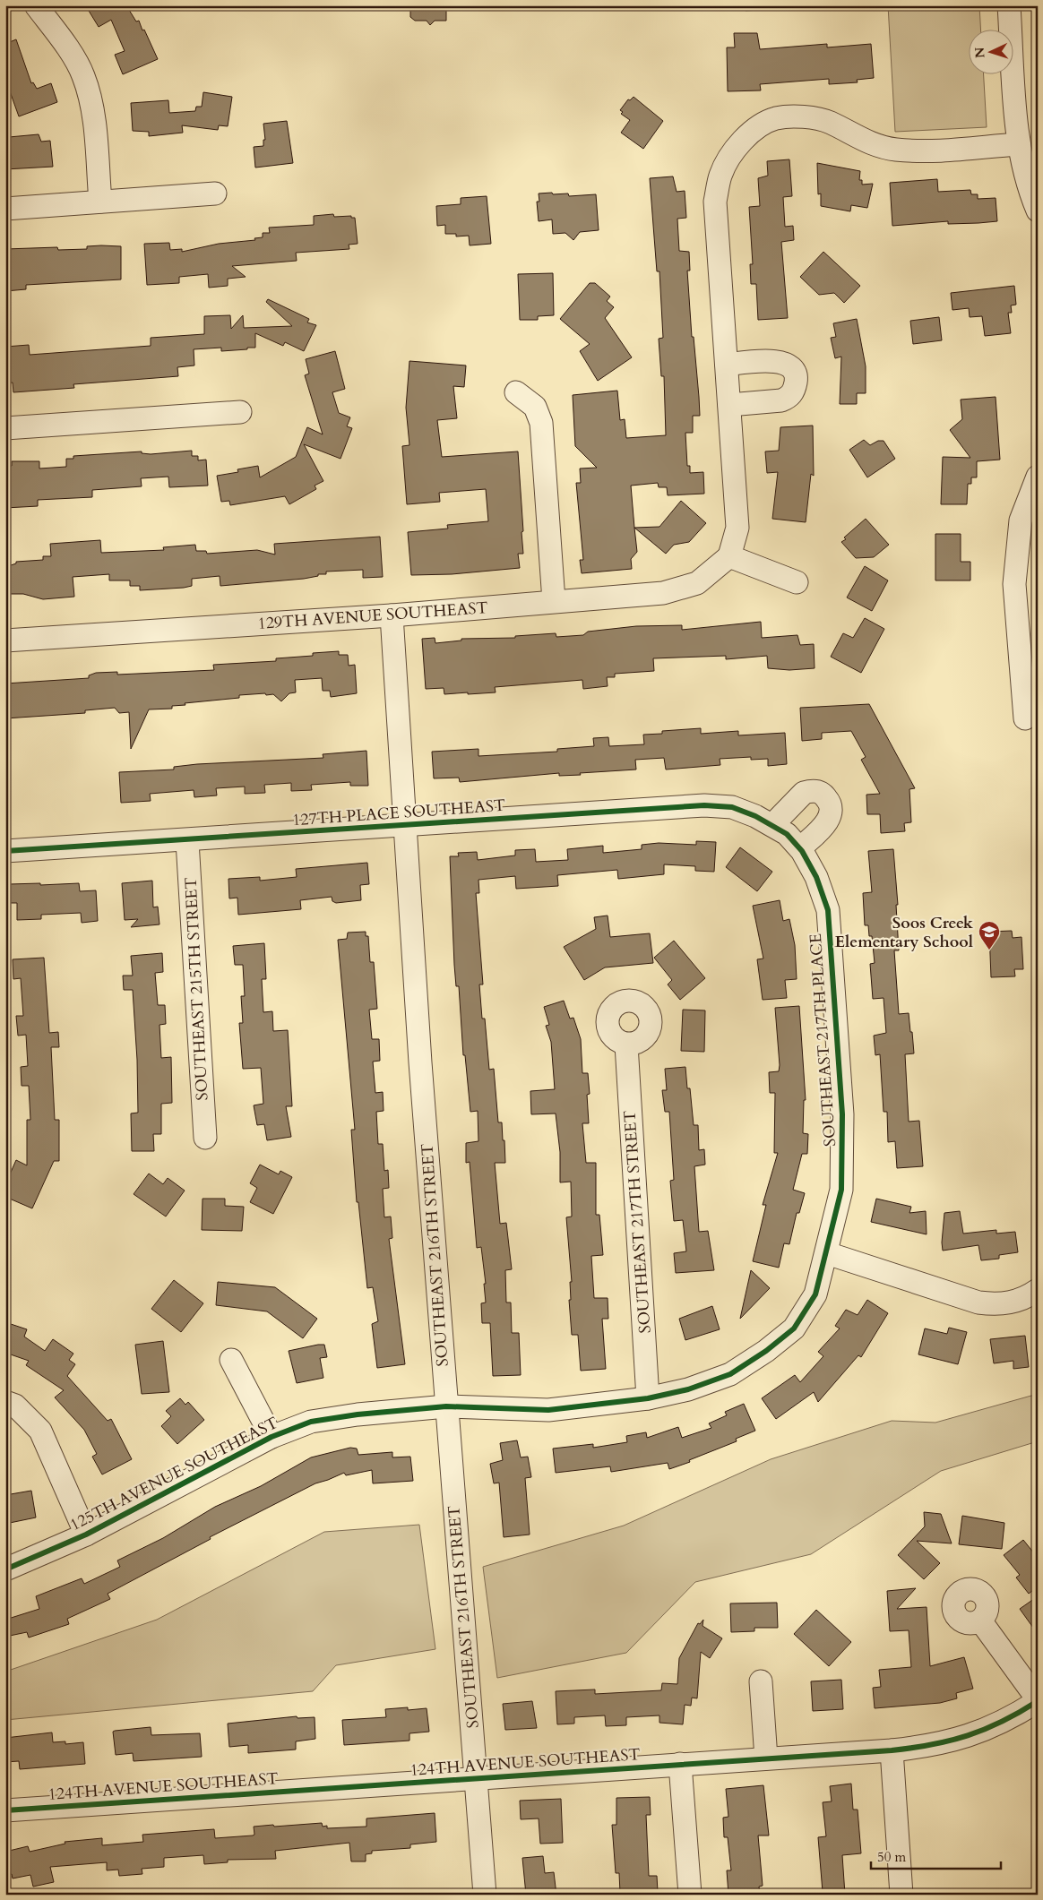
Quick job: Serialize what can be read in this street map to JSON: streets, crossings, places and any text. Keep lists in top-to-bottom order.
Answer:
{
  "streets": {
    "street": [
      "129TH AVENUE SOUTHEAST",
      "127TH PLACE SOUTHEAST",
      "SOUTHEAST 215TH STREET",
      "SOUTHEAST 217TH PLACE",
      "SOUTHEAST 217TH STREET",
      "SOUTHEAST 216TH STREET",
      "125TH AVENUE SOUTHEAST",
      "124TH AVENUE SOUTHEAST"
    ]
  },
  "crossings": [
    ["129TH AVENUE SOUTHEAST", "SOUTHEAST 216TH STREET"],
    ["127TH PLACE SOUTHEAST", "SOUTHEAST 215TH STREET"],
    ["127TH PLACE SOUTHEAST", "SOUTHEAST 217TH PLACE"],
    ["127TH PLACE SOUTHEAST", "SOUTHEAST 216TH STREET"],
    ["SOUTHEAST 217TH PLACE", "125TH AVENUE SOUTHEAST"],
    ["SOUTHEAST 217TH STREET", "125TH AVENUE SOUTHEAST"],
    ["SOUTHEAST 216TH STREET", "125TH AVENUE SOUTHEAST"],
    ["SOUTHEAST 216TH STREET", "124TH AVENUE SOUTHEAST"]
  ],
  "places": {
    "school or university": ["Soos Creek Elementary School"]
  },
  "scale_bar": "50 m",
  "north": "left"
}
